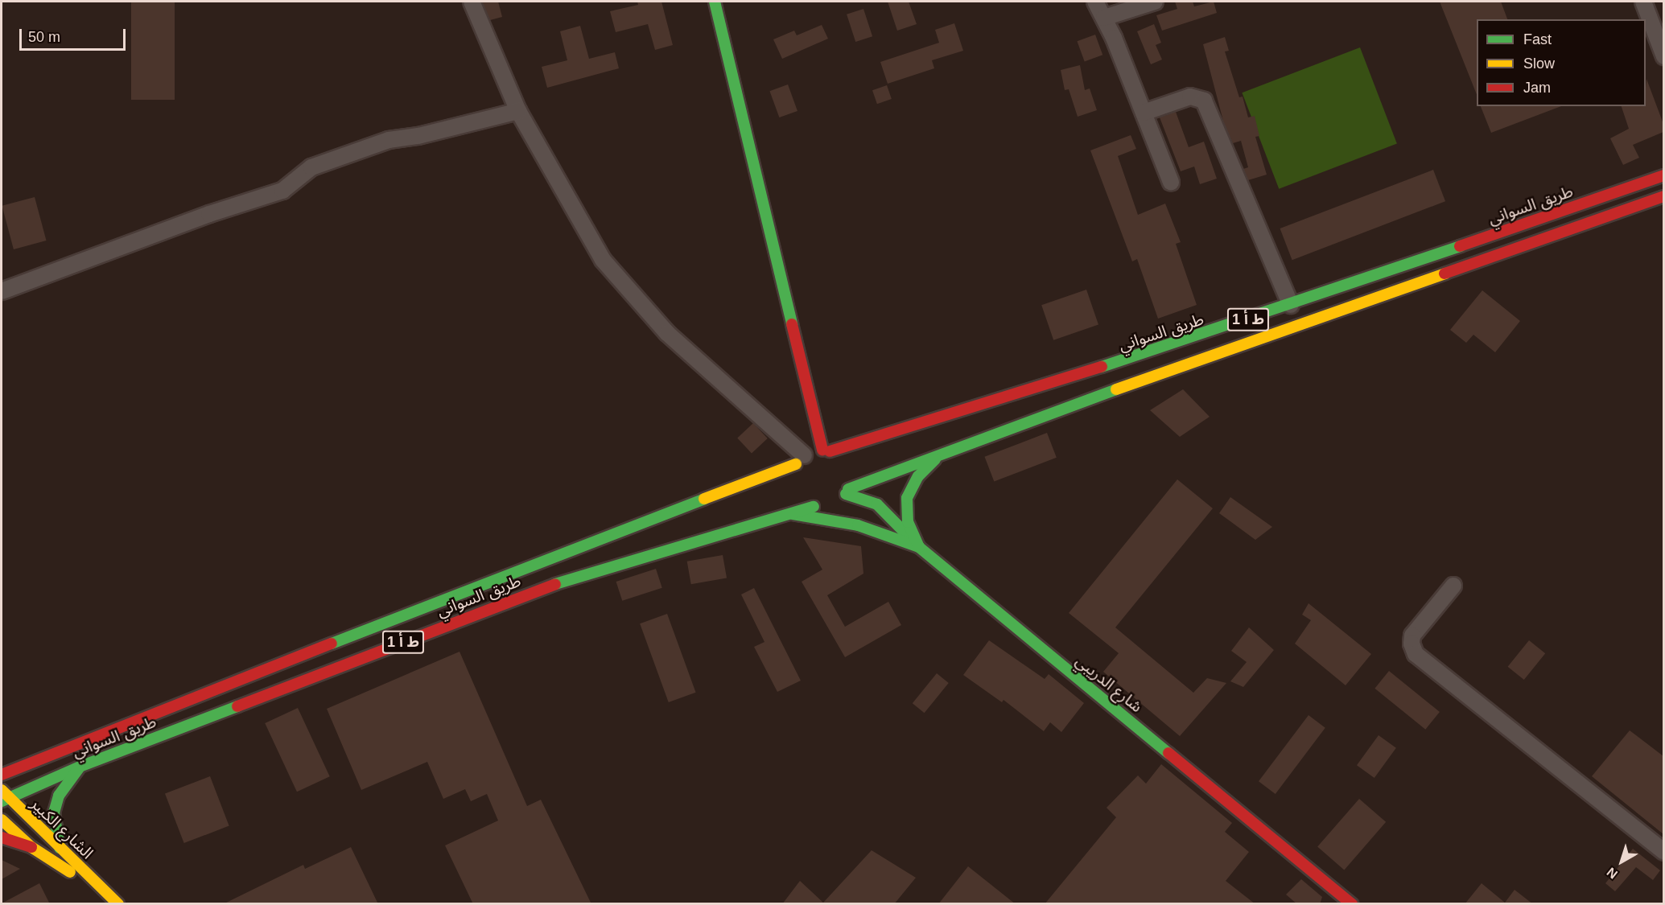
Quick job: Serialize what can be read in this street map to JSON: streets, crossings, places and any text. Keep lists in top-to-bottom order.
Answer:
{
  "streets": {
    "main road": [
      "طريق السواني",
      "ط أ 1",
      "شارع الدريبي",
      "الشارع الكبير"
    ]
  },
  "crossings": [
    ["طريق السواني", "الشارع الكبير"],
    ["ط أ 1", "شارع الدريبي"]
  ],
  "legend": ["Fast", "Slow", "Jam"],
  "scale_bar": "50 m",
  "north": "bottom left"
}
